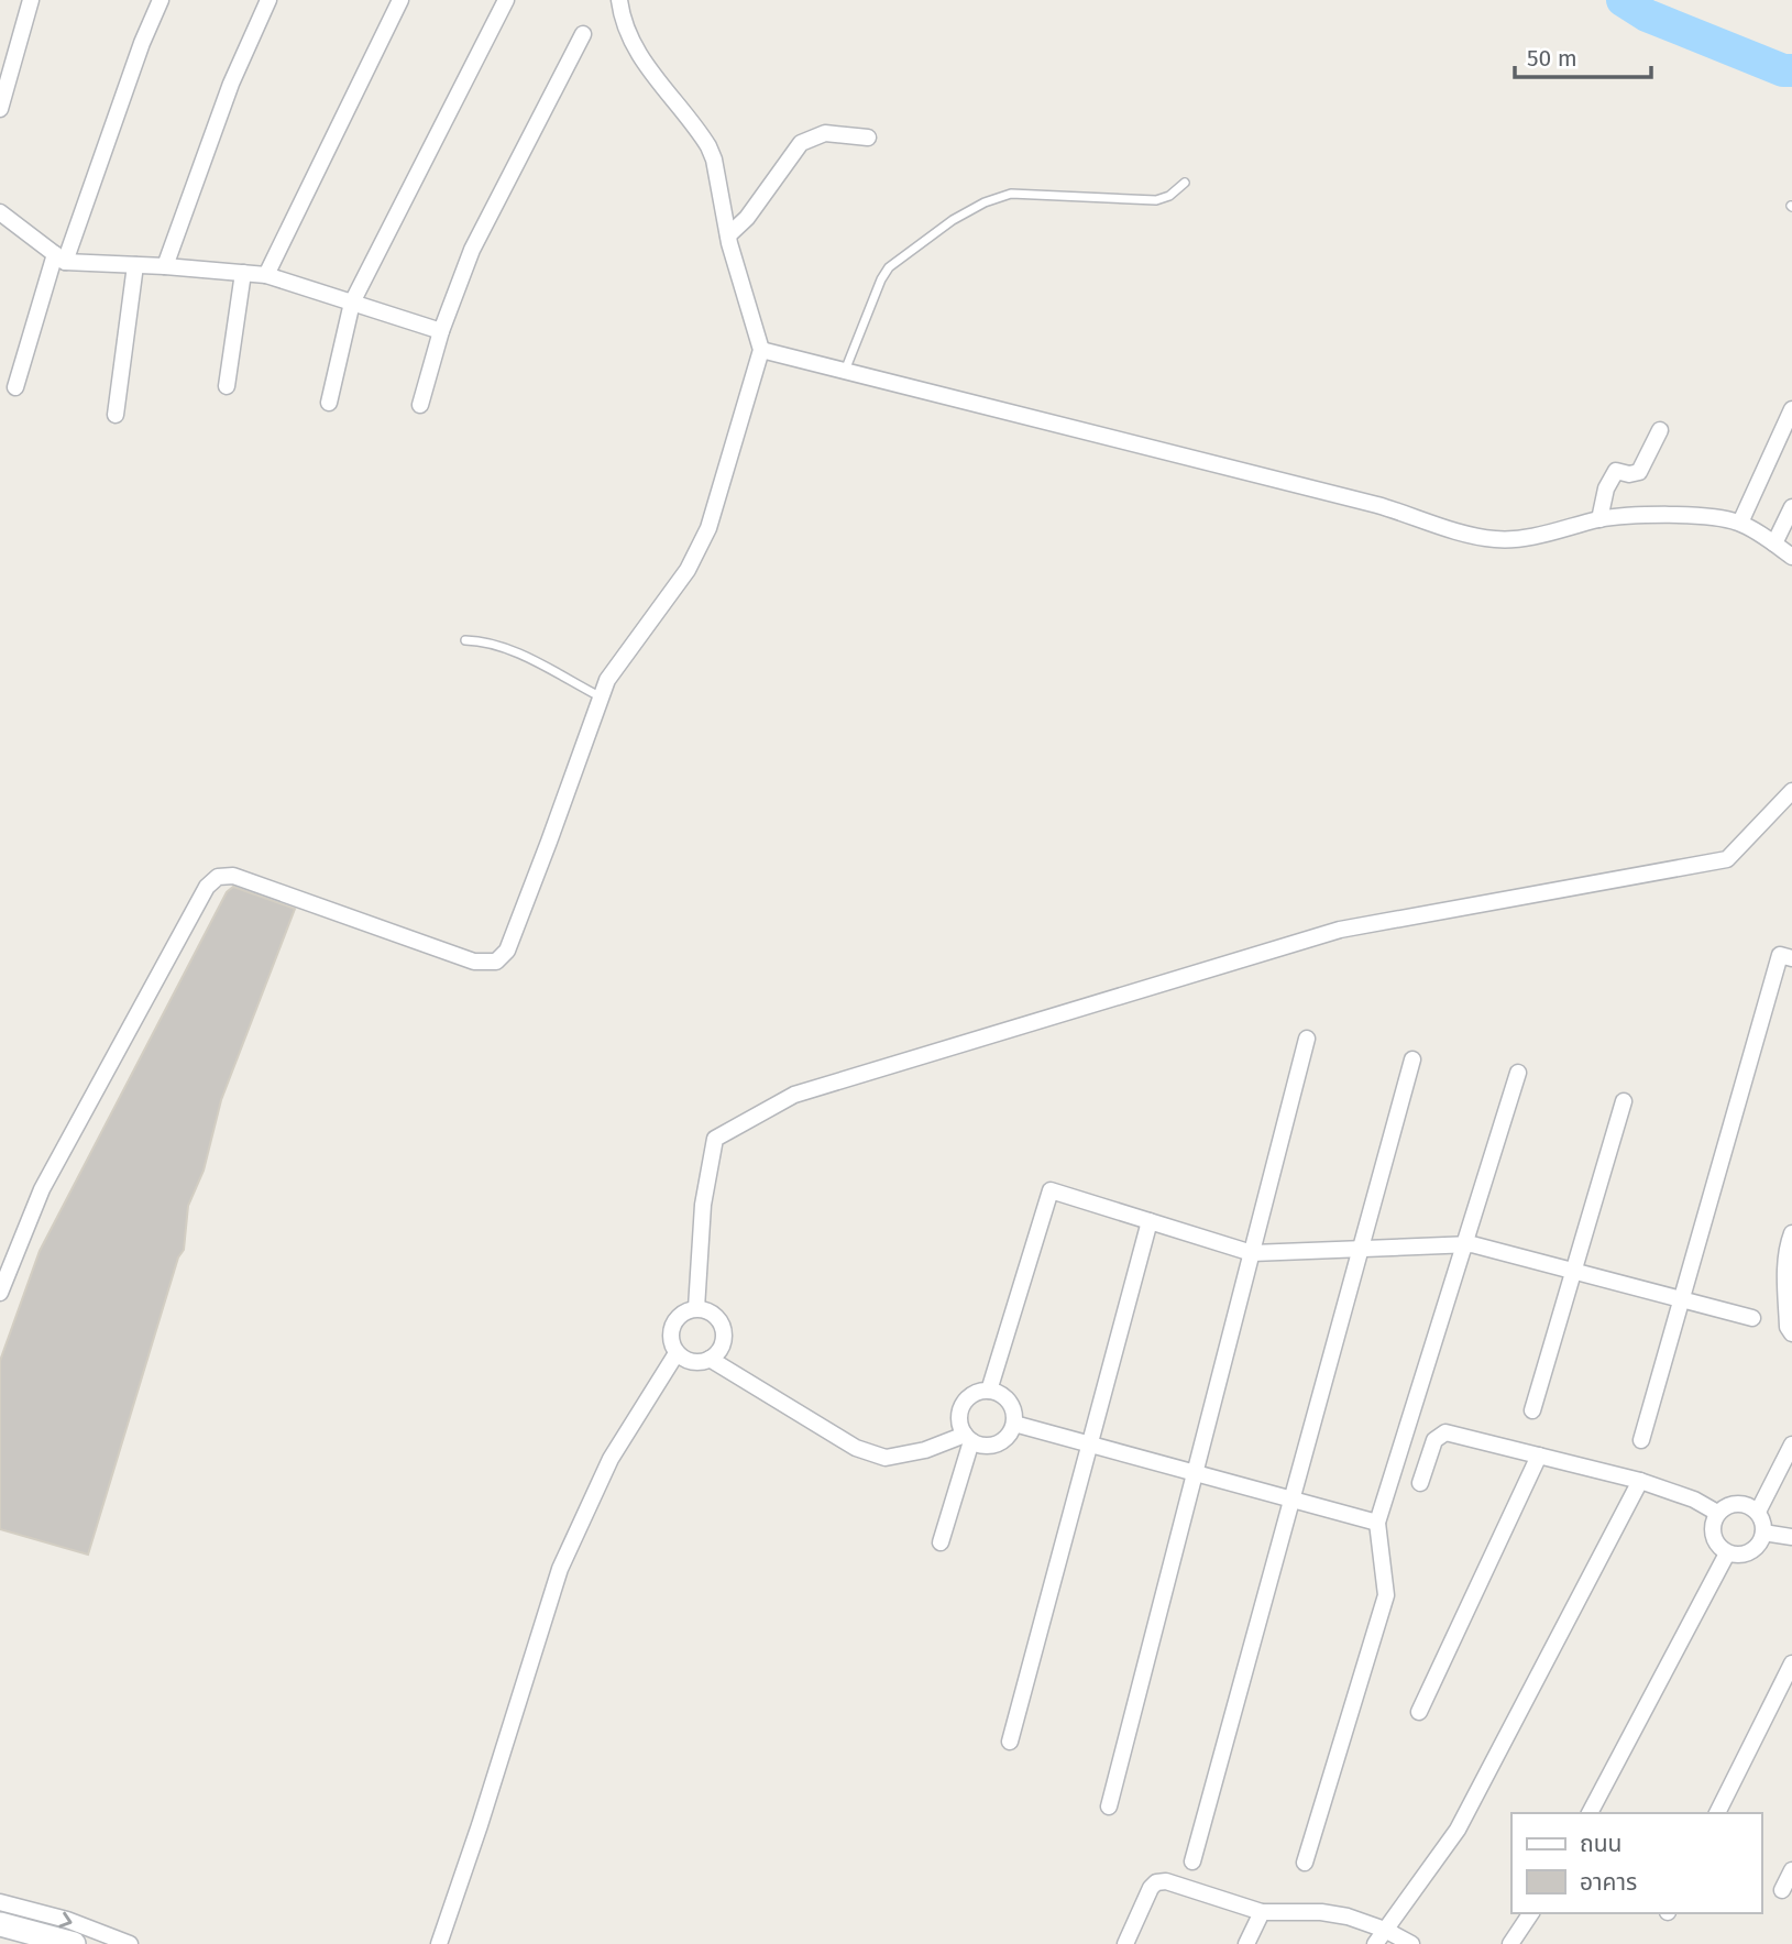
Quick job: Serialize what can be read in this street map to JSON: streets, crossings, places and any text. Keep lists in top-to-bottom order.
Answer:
{
  "legend": ["ถนน", "อาคาร"],
  "scale_bar": "50 m"
}
